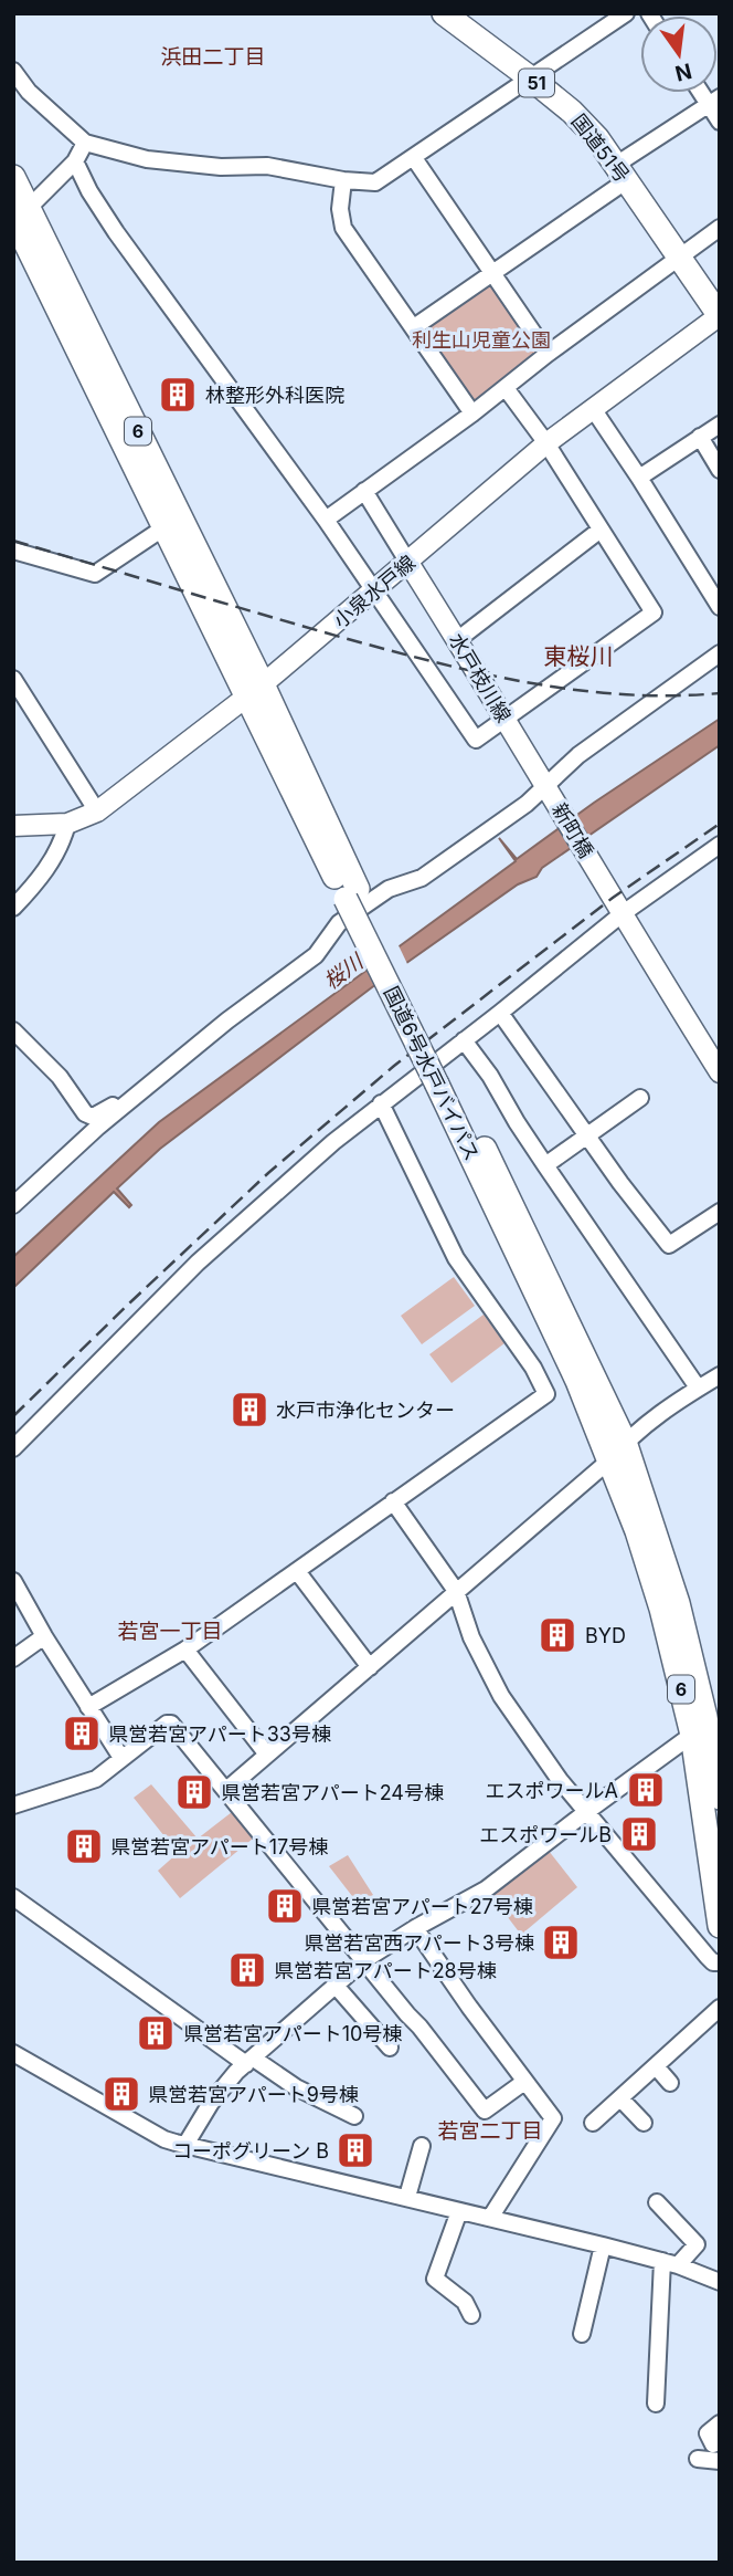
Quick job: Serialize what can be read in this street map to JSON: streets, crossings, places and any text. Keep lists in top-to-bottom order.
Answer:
{
  "streets": {
    "highway": [
      "51",
      "国道51号",
      "6",
      "国道6号水戸バイパス"
    ],
    "main road": ["小泉水戸線", "水戸枝川線", "新町橋"]
  },
  "crossings": [
    ["国道51号", "小泉水戸線"],
    ["小泉水戸線", "水戸枝川線"],
    ["小泉水戸線", "国道6号水戸バイパス"],
    ["水戸枝川線", "新町橋"]
  ],
  "districts": [
    "浜田二丁目",
    "東桜川",
    "若宮一丁目",
    "若宮二丁目"
  ],
  "water": ["桜川"],
  "parks": ["利生山児童公園"],
  "places": {
    "building": [
      "林整形外科医院",
      "水戸市浄化センター",
      "BYD",
      "県営若宮アパート33号棟",
      "エスポワールA",
      "県営若宮アパート24号棟",
      "エスポワールB",
      "県営若宮アパート17号棟",
      "県営若宮アパート27号棟",
      "県営若宮西アパート3号棟",
      "県営若宮アパート28号棟",
      "県営若宮アパート10号棟",
      "県営若宮アパート9号棟",
      "コーポグリーン B"
    ]
  },
  "north": "bottom"
}
